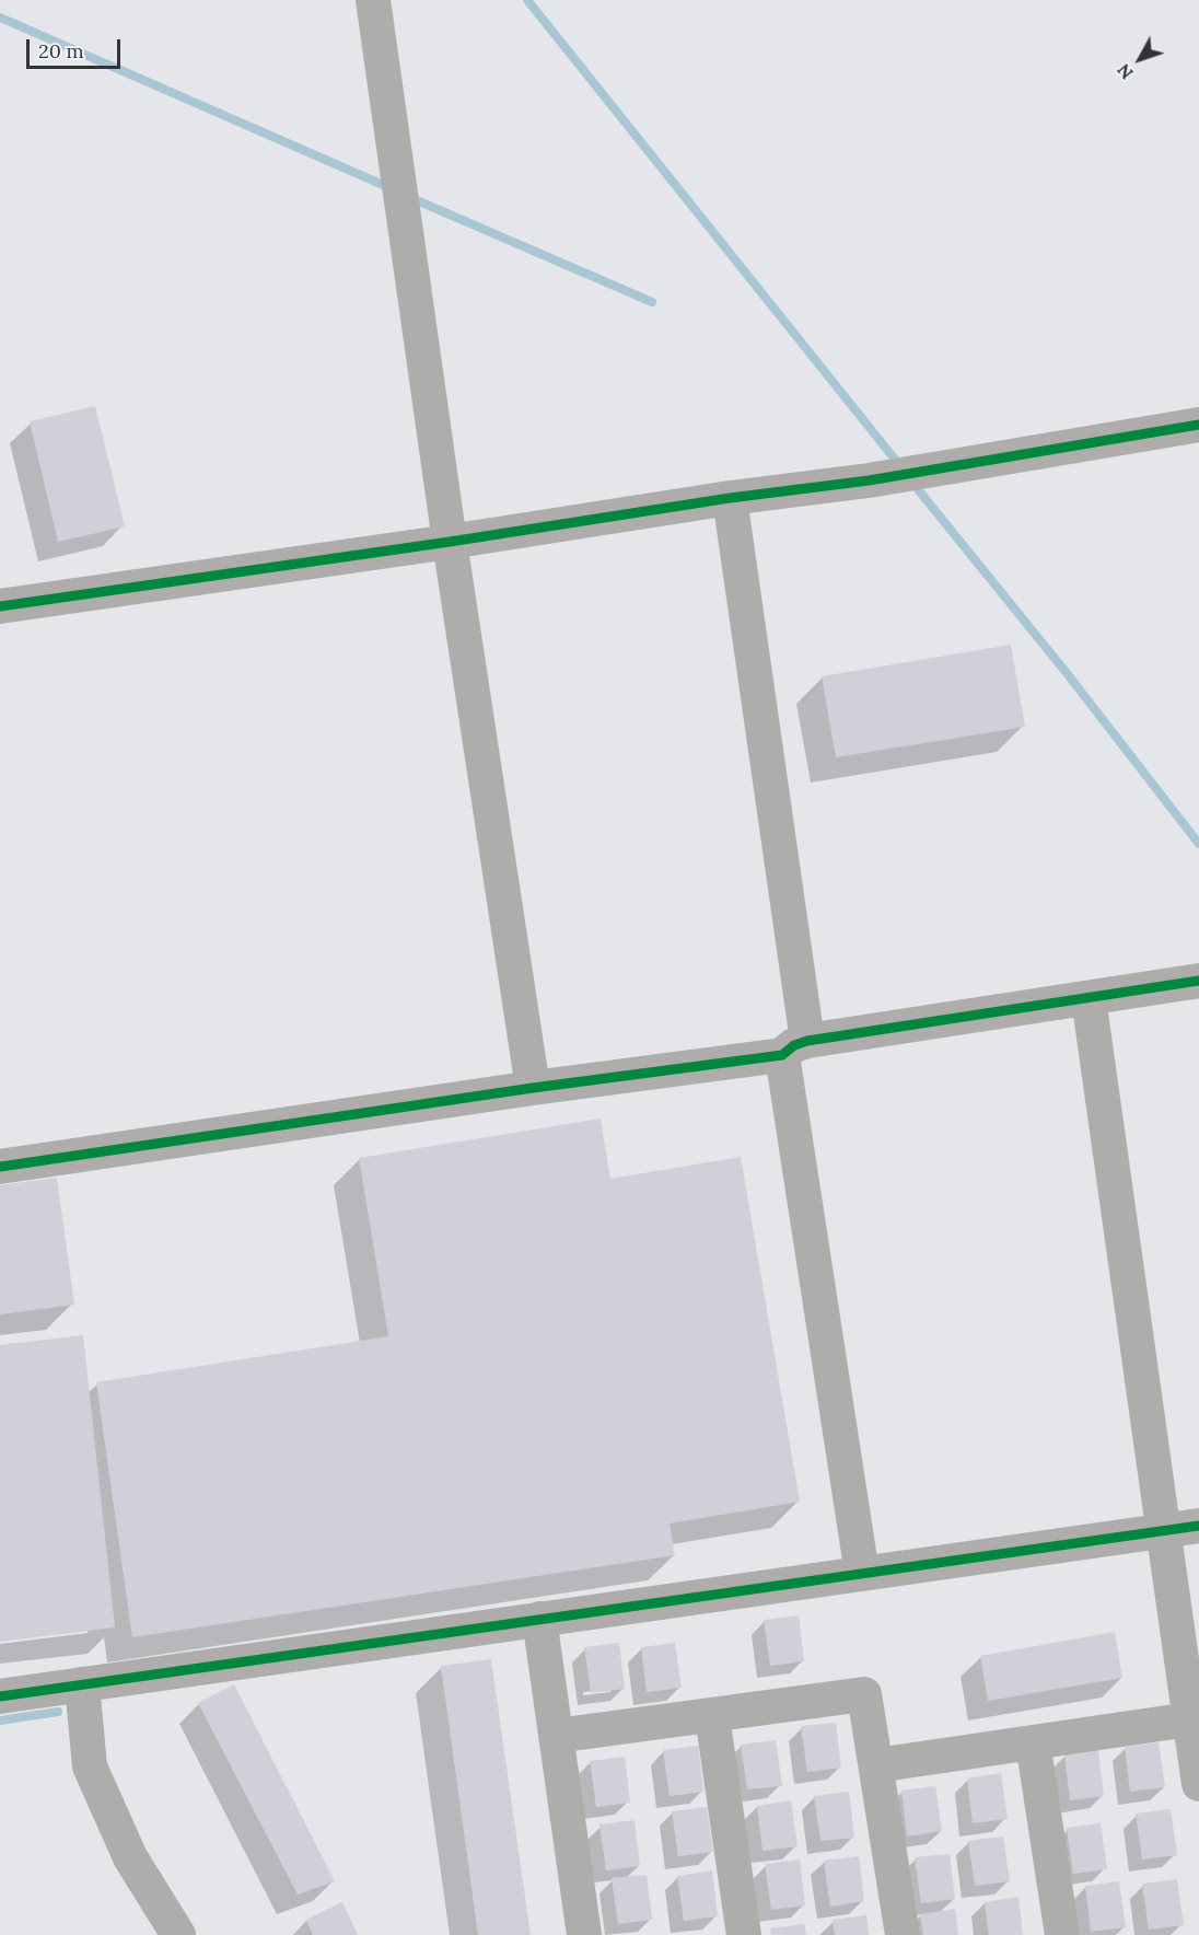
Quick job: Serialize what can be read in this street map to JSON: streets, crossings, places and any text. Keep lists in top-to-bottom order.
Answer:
{
  "scale_bar": "20 m",
  "north": "bottom left"
}
